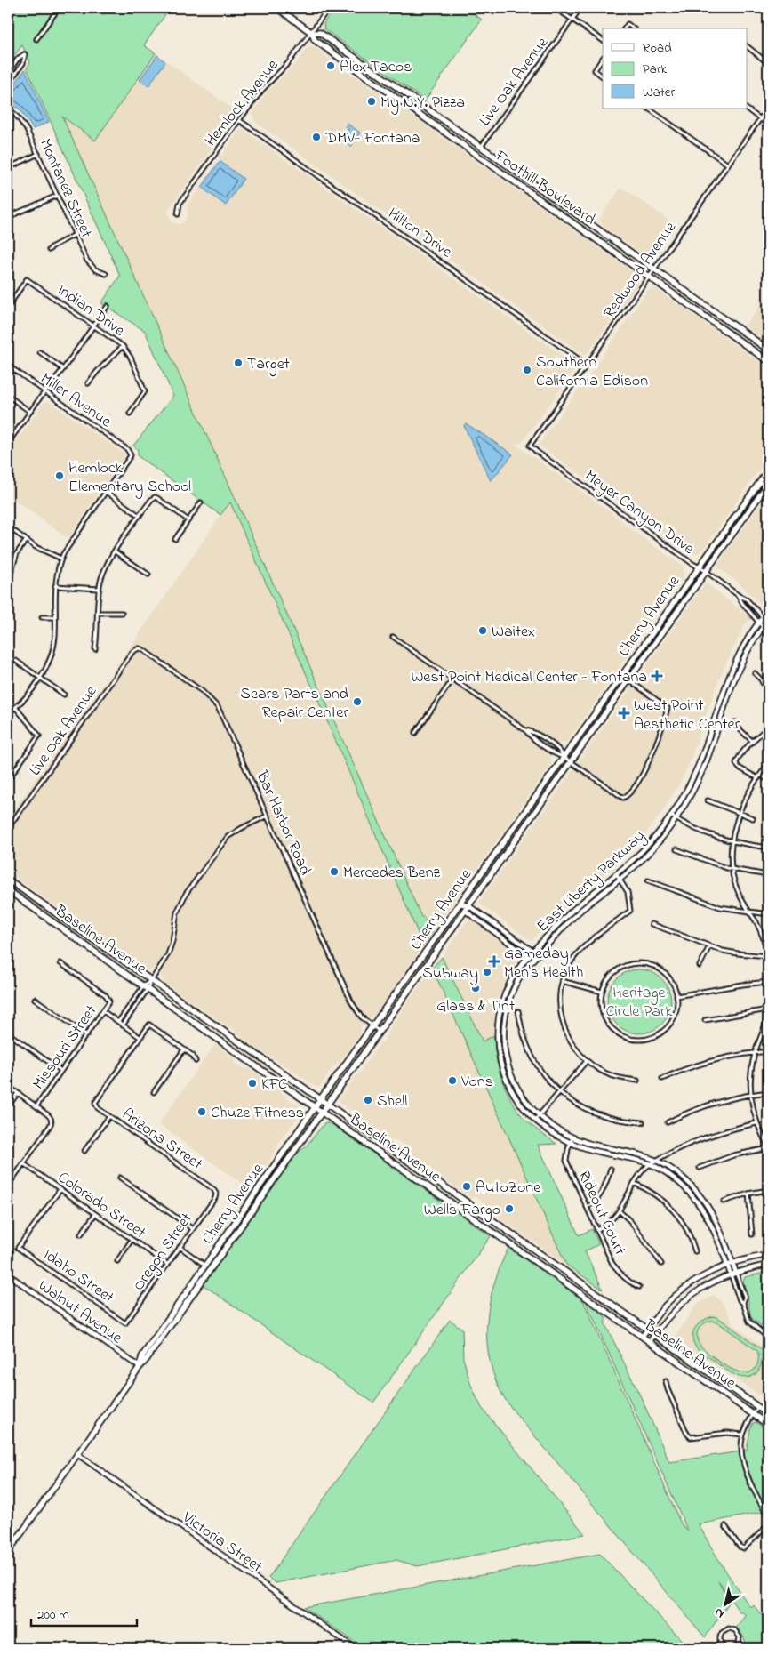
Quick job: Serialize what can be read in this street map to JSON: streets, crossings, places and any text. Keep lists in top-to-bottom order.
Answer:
{
  "streets": {
    "main road": ["Foothill Boulevard", "Cherry Avenue", "Baseline Avenue"],
    "street": [
      "Live Oak Avenue",
      "Hemlock Avenue",
      "Montanez Street",
      "Hilton Drive",
      "Redwood Avenue",
      "Indian Drive",
      "Miller Avenue",
      "Meyer Canyon Drive",
      "Bar Harbor Road",
      "East Liberty Parkway",
      "Missouri Street",
      "Arizona Street",
      "Colorado Street",
      "Rideout Court",
      "Oregon Street",
      "Idaho Street",
      "Walnut Avenue",
      "Victoria Street"
    ]
  },
  "crossings": [
    ["Live Oak Avenue", "Foothill Boulevard"],
    ["Live Oak Avenue", "Bar Harbor Road"],
    ["Hemlock Avenue", "Foothill Boulevard"],
    ["Hemlock Avenue", "Hilton Drive"],
    ["Foothill Boulevard", "Redwood Avenue"],
    ["Hilton Drive", "Redwood Avenue"],
    ["Redwood Avenue", "Meyer Canyon Drive"],
    ["Meyer Canyon Drive", "Cherry Avenue"],
    ["Meyer Canyon Drive", "East Liberty Parkway"],
    ["Cherry Avenue", "Bar Harbor Road"],
    ["Cherry Avenue", "Baseline Avenue"],
    ["Cherry Avenue", "Walnut Avenue"],
    ["Cherry Avenue", "Victoria Street"],
    ["East Liberty Parkway", "Rideout Court"],
    ["Arizona Street", "Oregon Street"],
    ["Colorado Street", "Oregon Street"],
    ["Colorado Street", "Idaho Street"],
    ["Oregon Street", "Idaho Street"]
  ],
  "parks": ["Heritage Circle Park"],
  "places": {
    "other": [
      "Alex Tacos",
      "My N.Y. Pizza",
      "DMV- Fontana",
      "Target",
      "Southern California Edison",
      "Hemlock Elementary School",
      "Waitex",
      "Sears Parts and Repair Center",
      "Mercedes Benz",
      "Subway",
      "Glass & Tint",
      "Vons",
      "KFC",
      "Shell",
      "Chuze Fitness",
      "AutoZone",
      "Wells Fargo"
    ],
    "health": ["West Point Medical Center - Fontana", "West Point Aesthetic Center", "Gameday Men's Health"]
  },
  "legend": ["Road", "Park", "Water"],
  "scale_bar": "200 m",
  "north": "bottom left"
}
